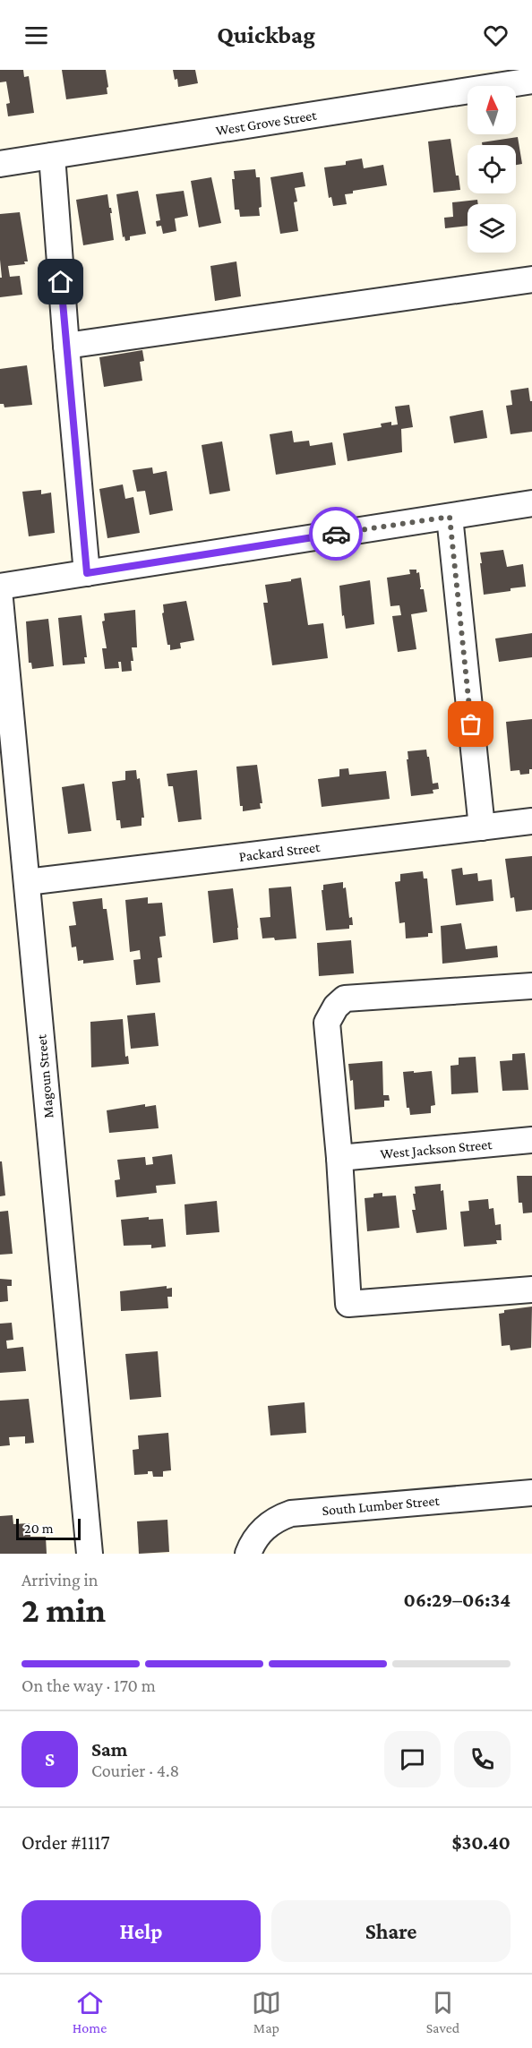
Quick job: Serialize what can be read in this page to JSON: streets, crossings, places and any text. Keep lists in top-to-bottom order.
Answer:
{
  "streets": {
    "street": [
      "West Grove Street",
      "Packard Street",
      "Magoun Street",
      "West Jackson Street",
      "South Lumber Street"
    ]
  },
  "crossings": [
    ["Packard Street", "Magoun Street"]
  ],
  "scale_bar": "20 m",
  "north": "top",
  "page": {
    "header": "Quickbag",
    "scale": "20 m",
    "heading": ["2 min", "Arriving in", "06:29–06:34"],
    "panel": [
      "Sam",
      "Courier · 4.8",
      "Order #1117",
      "$30.40"
    ],
    "bar": "On the way · 170 m",
    "round": "S",
    "buttons": ["Help", "Share"],
    "tabs": ["Home", "Map", "Saved"]
  }
}
